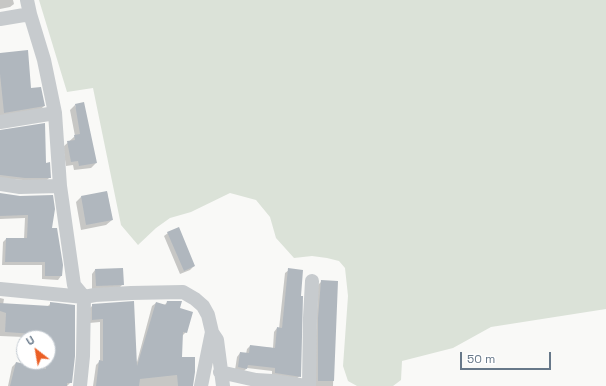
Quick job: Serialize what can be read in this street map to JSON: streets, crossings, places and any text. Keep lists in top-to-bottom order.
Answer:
{
  "scale_bar": "50 m",
  "north": "top left"
}
